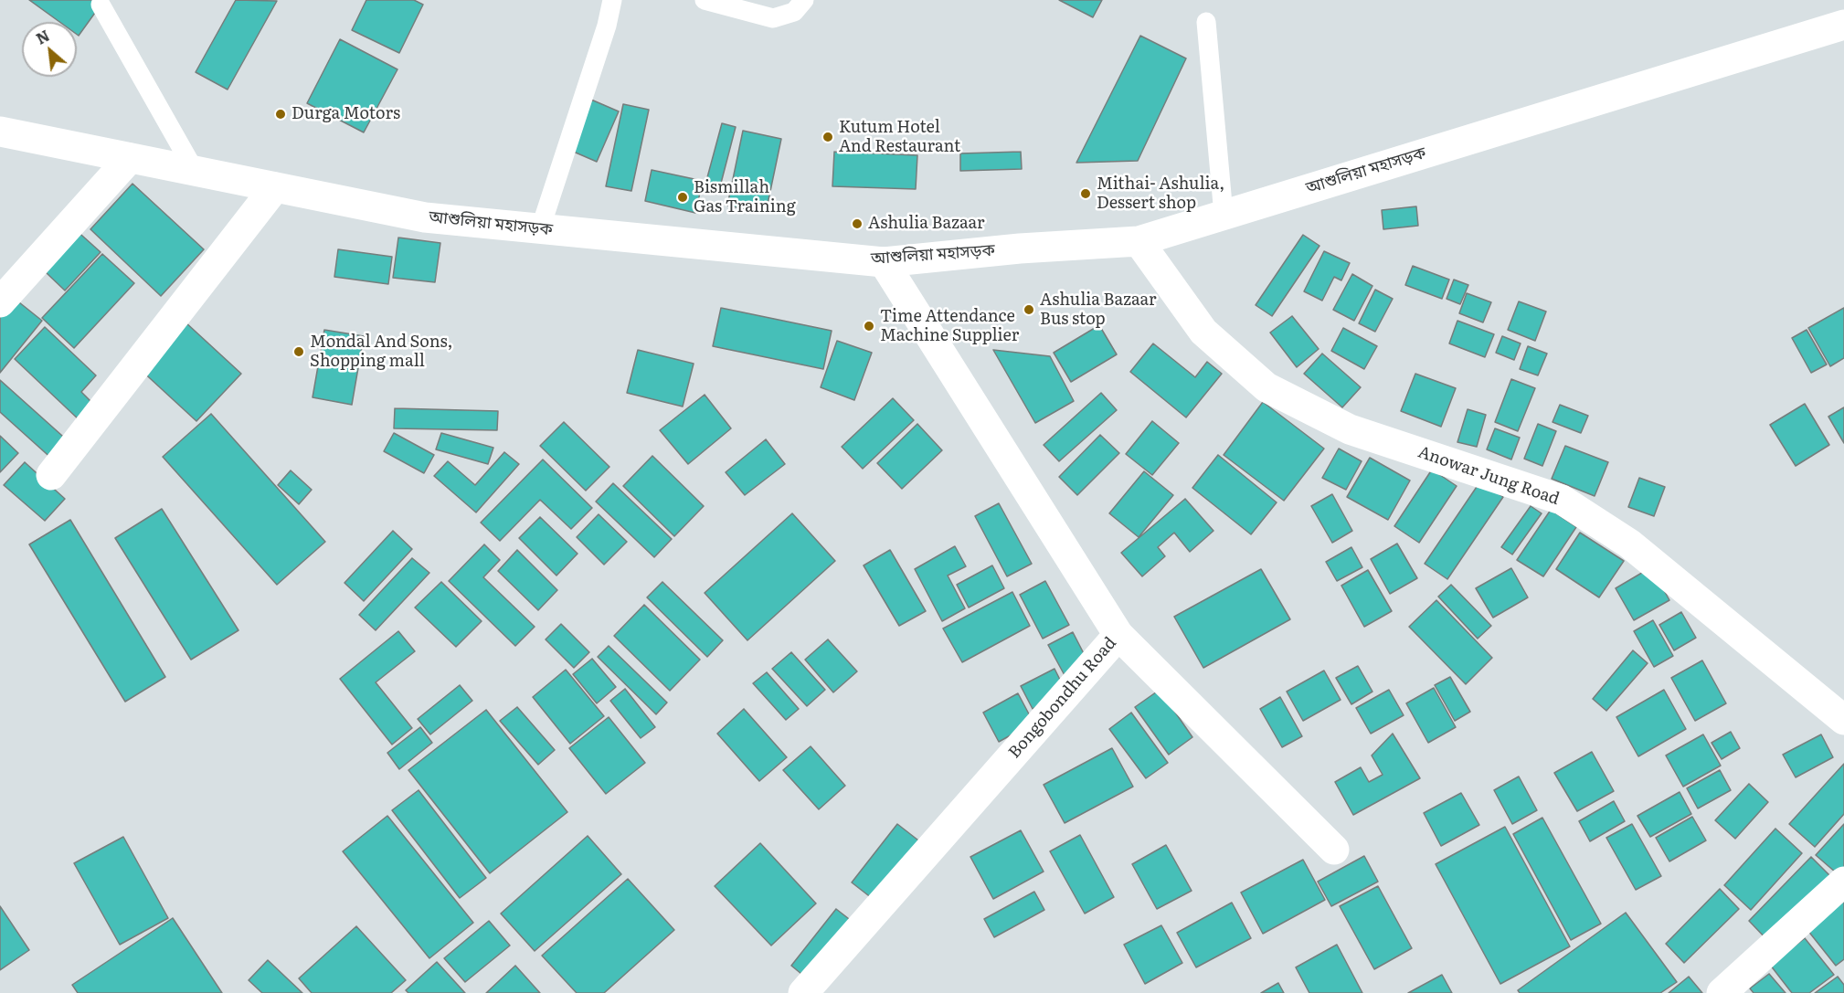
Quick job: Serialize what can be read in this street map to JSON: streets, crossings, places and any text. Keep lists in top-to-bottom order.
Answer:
{
  "streets": {
    "main road": ["আশুলিয়া মহাসড়ক", "Anowar Jung Road", "Bongobondhu Road"]
  },
  "crossings": [
    ["আশুলিয়া মহাসড়ক", "Anowar Jung Road"],
    ["আশুলিয়া মহাসড়ক", "Bongobondhu Road"]
  ],
  "places": [
    "Durga Motors",
    "Kutum Hotel And Restaurant",
    "Mithai- Ashulia, Dessert shop",
    "Bismillah Gas Training",
    "Ashulia Bazaar",
    "Ashulia Bazaar Bus stop",
    "Time Attendance Machine Supplier",
    "Mondal And Sons, Shopping mall"
  ],
  "north": "top left"
}
